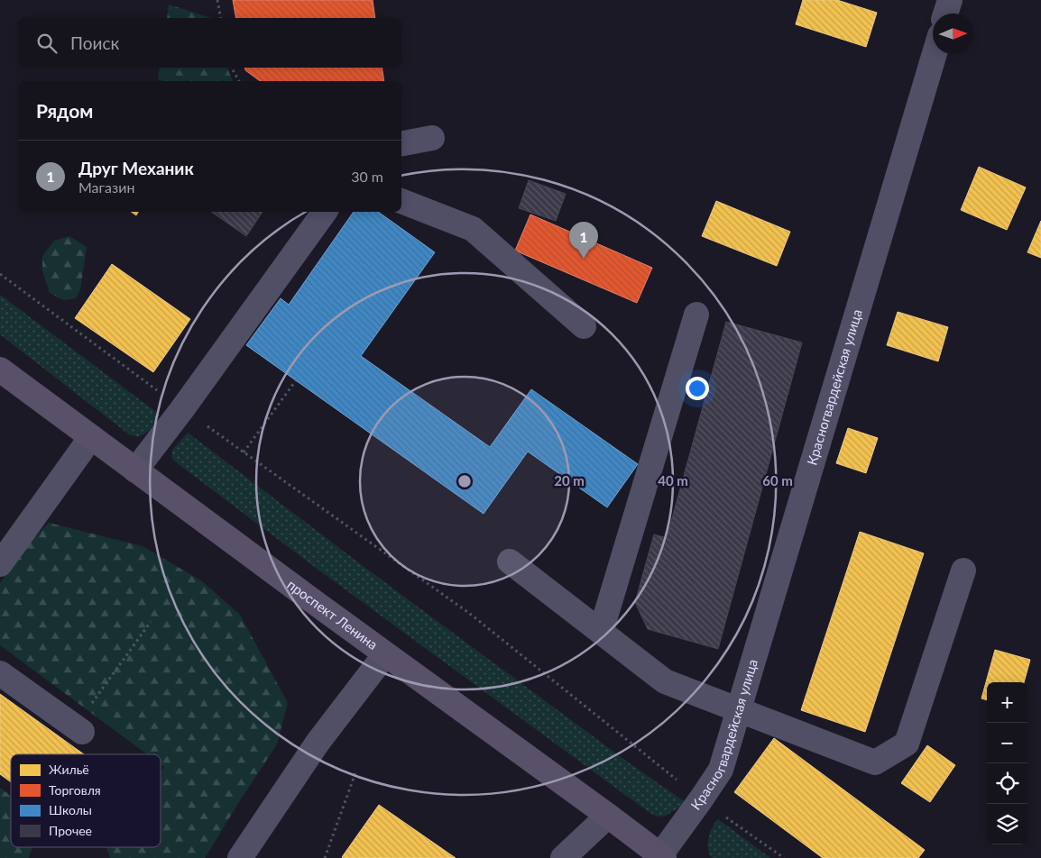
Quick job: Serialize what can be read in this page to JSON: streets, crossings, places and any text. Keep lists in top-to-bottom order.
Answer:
{
  "streets": {
    "main road": ["проспект Ленина"],
    "street": ["Красногвардейская улица"]
  },
  "crossings": [
    ["Красногвардейская улица", "проспект Ленина"]
  ],
  "legend": [
    "Жильё",
    "Торговля",
    "Школы",
    "Прочее"
  ],
  "north": "right",
  "page": {
    "search": "Поиск",
    "heading": "Рядом",
    "list": [
      {
        "mark": "1",
        "name": "Друг Механик",
        "note": "Магазин",
        "value": "30 m"
      }
    ],
    "pins": "1",
    "map_buttons": ["+", "−"]
  },
  "rings": ["20 m", "40 m", "60 m"]
}
